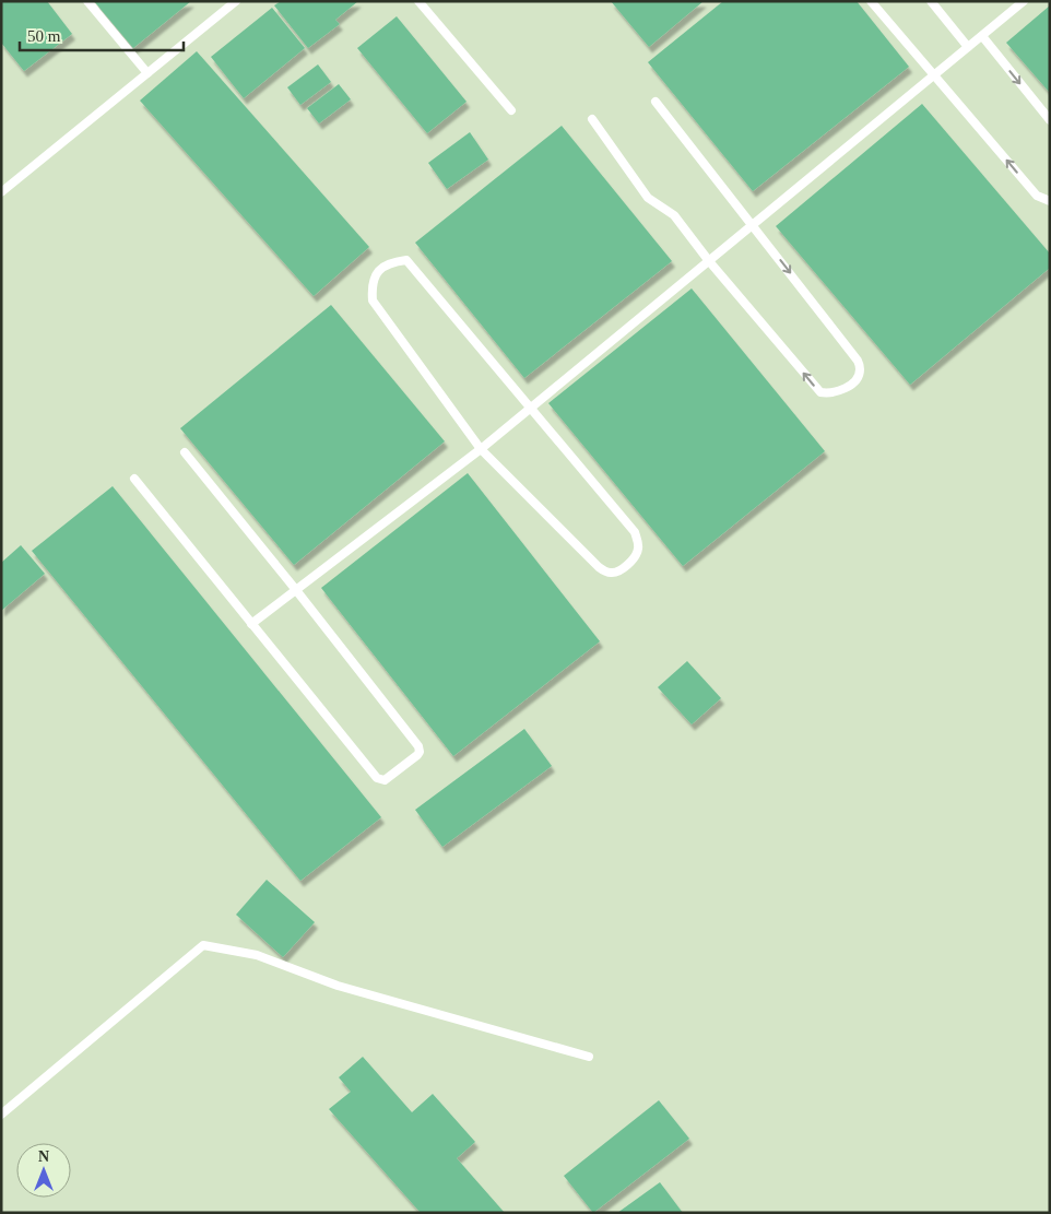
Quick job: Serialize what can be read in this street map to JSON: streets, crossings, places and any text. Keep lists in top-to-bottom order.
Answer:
{
  "scale_bar": "50 m",
  "north": "top"
}
